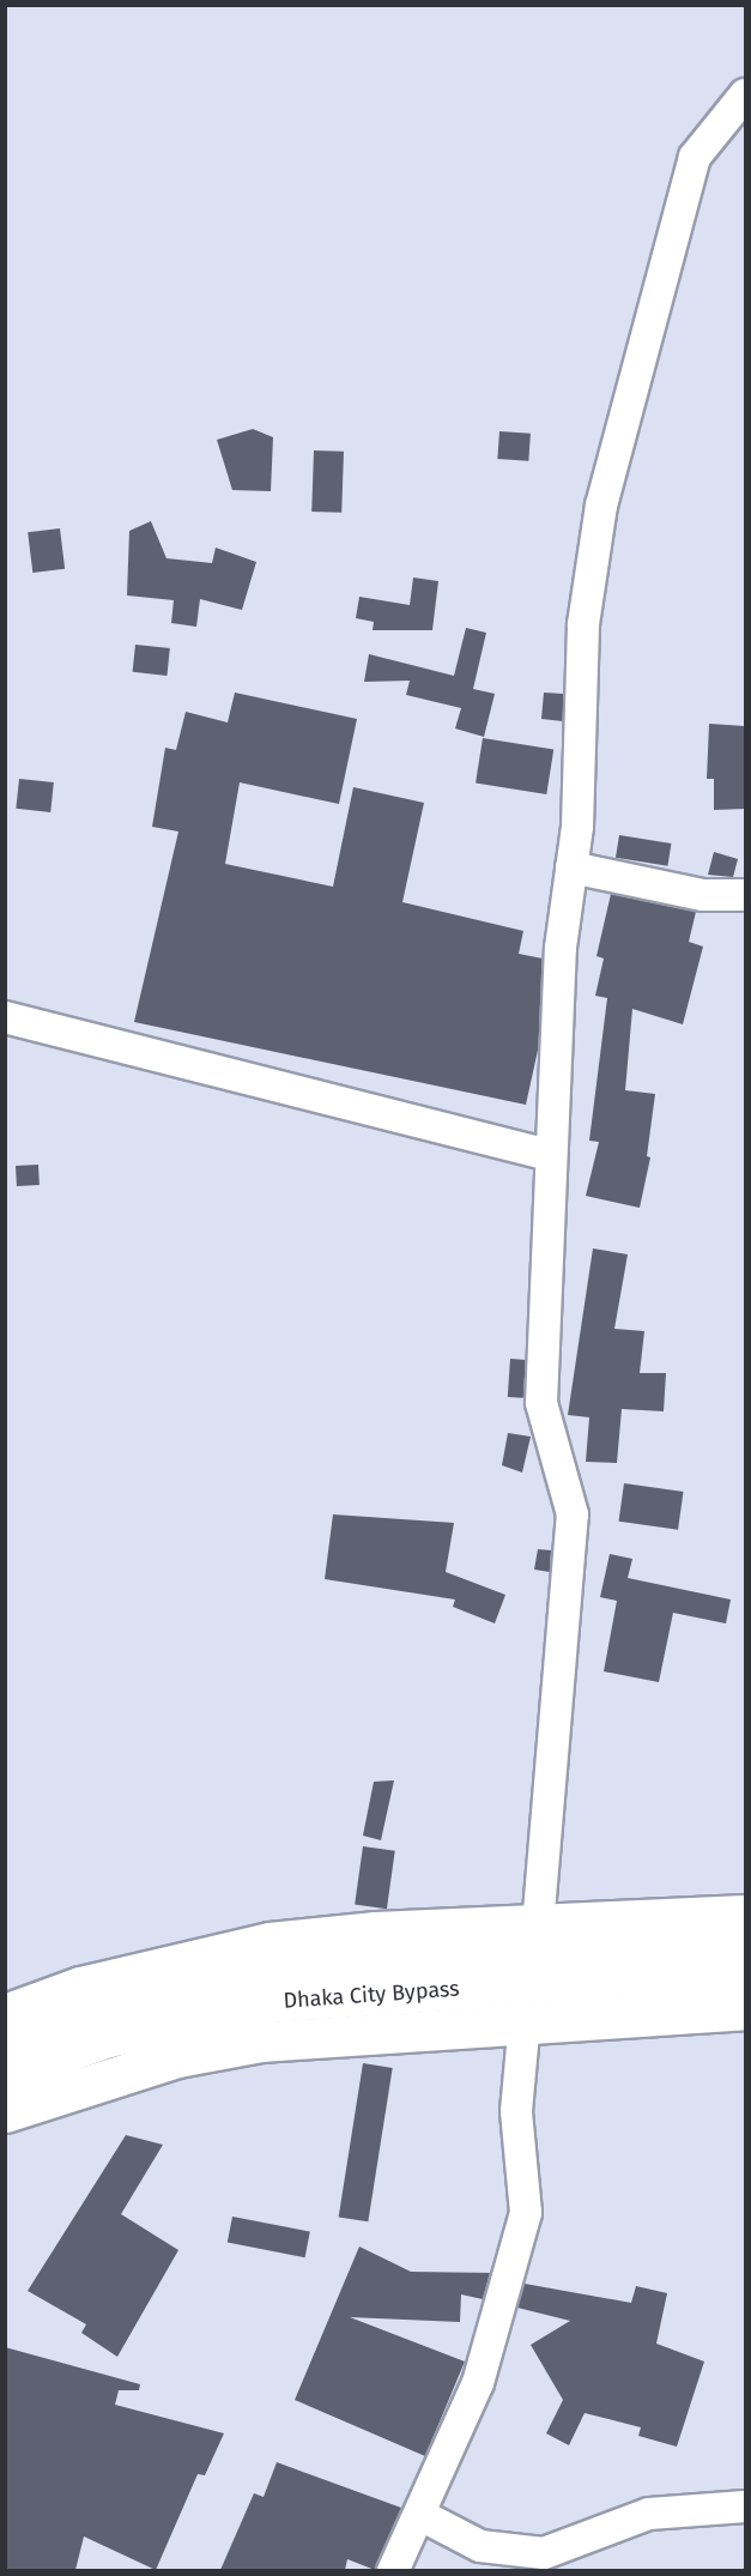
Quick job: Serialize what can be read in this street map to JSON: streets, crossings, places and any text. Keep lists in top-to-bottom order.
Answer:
{
  "streets": {
    "main road": ["Dhaka City Bypass"]
  }
}
